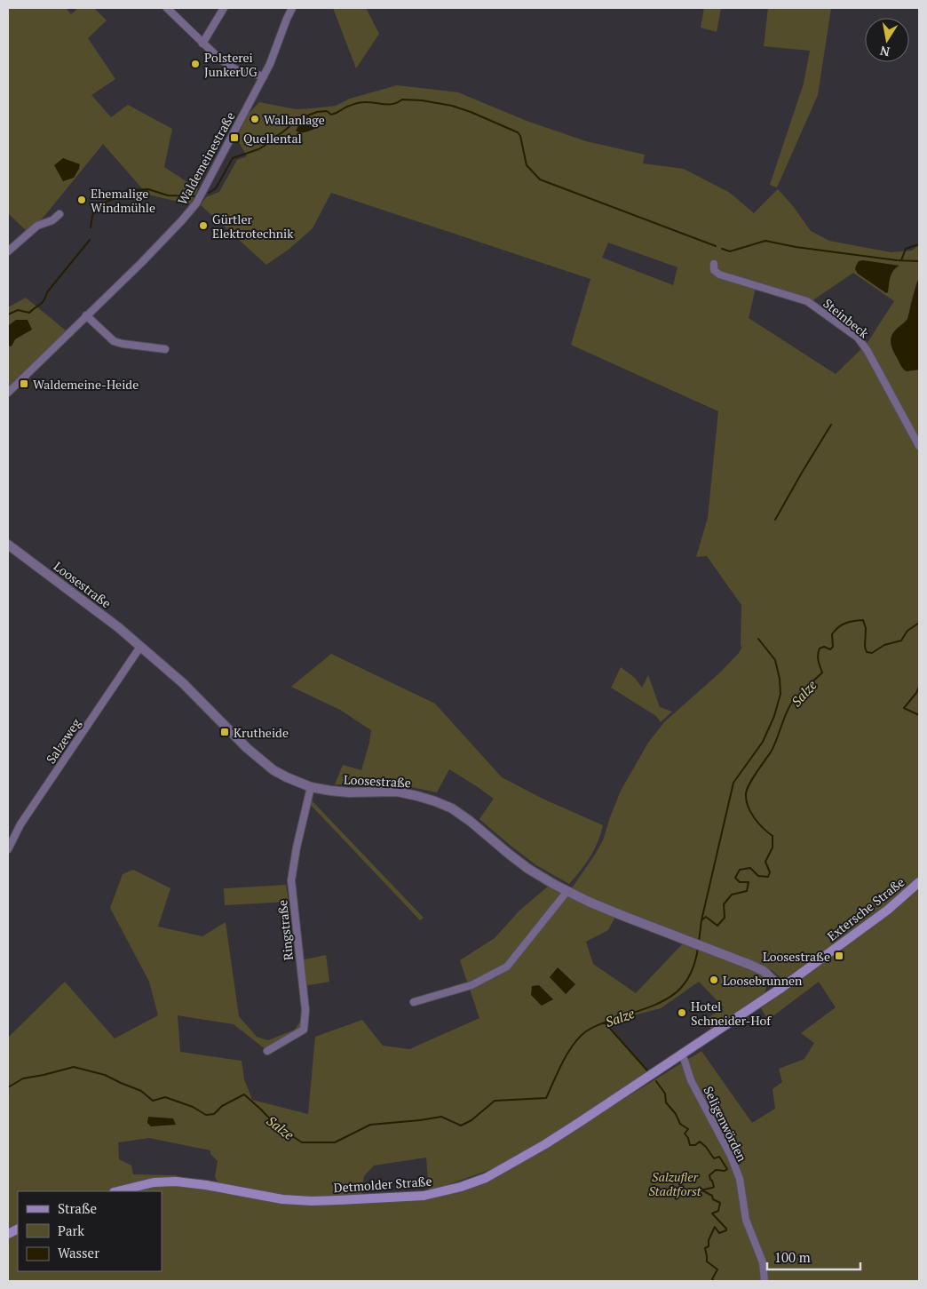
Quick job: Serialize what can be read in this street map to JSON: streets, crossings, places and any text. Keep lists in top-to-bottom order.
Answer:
{
  "streets": {
    "main road": ["Extersche Straße", "Detmolder Straße"],
    "street": [
      "Waldemeinestraße",
      "Steinbeck",
      "Loosestraße",
      "Salzeweg",
      "Ringstraße",
      "Seligenwörden"
    ]
  },
  "crossings": [
    ["Loosestraße", "Salzeweg"],
    ["Loosestraße", "Extersche Straße"],
    ["Loosestraße", "Ringstraße"],
    ["Extersche Straße", "Seligenwörden"],
    ["Extersche Straße", "Detmolder Straße"]
  ],
  "water": ["Salze"],
  "parks": ["Salzufler Stadtforst"],
  "places": {
    "other": [
      "Polsterei JunkerUG",
      "Wallanlage",
      "Ehemalige Windmühle",
      "Gürtler Elektrotechnik",
      "Loosebrunnen",
      "Hotel Schneider-Hof"
    ],
    "transit": [
      "Quellental",
      "Waldemeine-Heide",
      "Krutheide",
      "Loosestraße"
    ]
  },
  "legend": ["Straße", "Park", "Wasser"],
  "scale_bar": "100 m",
  "north": "bottom"
}
